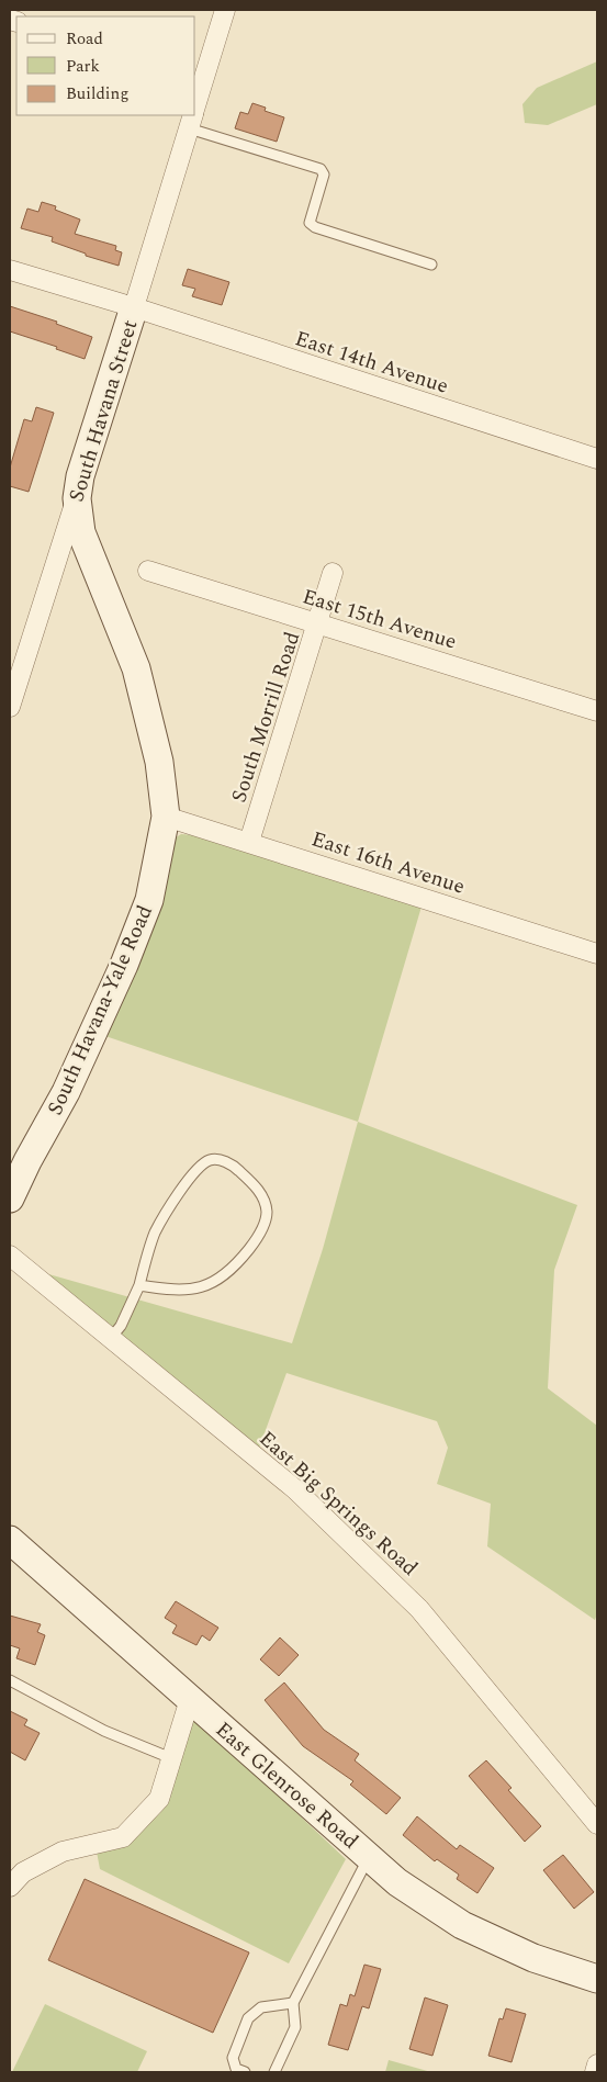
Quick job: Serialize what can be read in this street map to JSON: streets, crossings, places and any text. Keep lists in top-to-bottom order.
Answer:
{
  "streets": {
    "street": [
      "East 14th Avenue",
      "South Havana Street",
      "East 15th Avenue",
      "South Morrill Road",
      "East 16th Avenue",
      "South Havana-Yale Road",
      "East Big Springs Road",
      "East Glenrose Road"
    ]
  },
  "crossings": [
    ["East 14th Avenue", "South Havana Street"],
    ["South Havana Street", "South Havana-Yale Road"],
    ["East 15th Avenue", "South Morrill Road"],
    ["South Morrill Road", "East 16th Avenue"],
    ["East 16th Avenue", "South Havana-Yale Road"]
  ],
  "legend": ["Road", "Park", "Building"]
}
